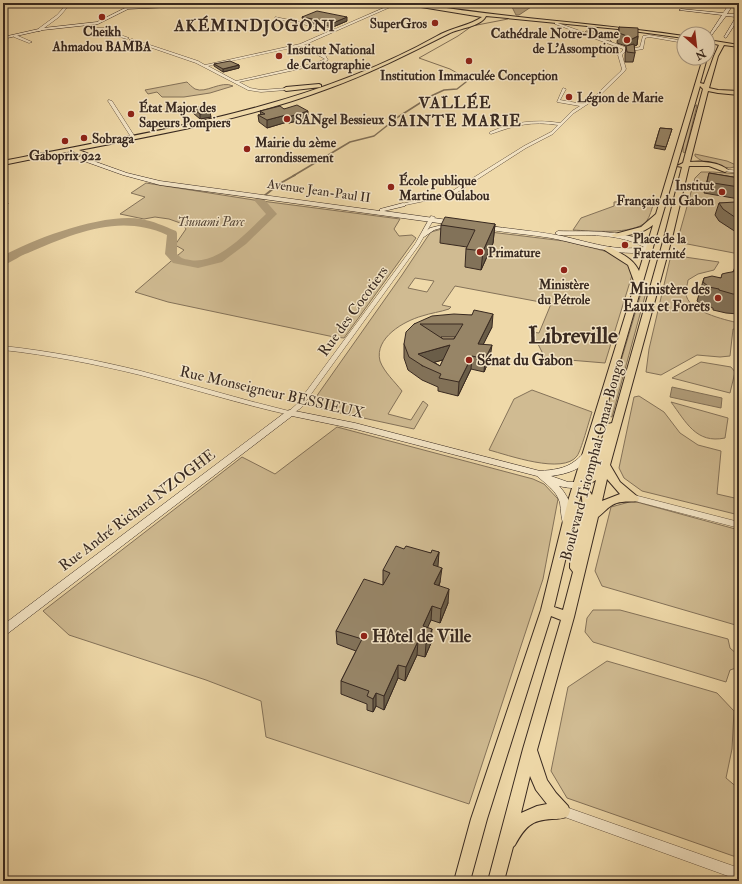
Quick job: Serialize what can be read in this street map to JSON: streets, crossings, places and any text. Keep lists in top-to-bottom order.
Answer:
{
  "streets": {
    "main road": [
      "Avenue Jean-Paul II",
      "Rue Monseigneur BESSIEUX",
      "Boulevard Triomphal Omar Bongo",
      "Rue André Richard NZOGHE"
    ],
    "street": ["Rue des Cocotiers"]
  },
  "crossings": [
    ["Avenue Jean-Paul II", "Rue des Cocotiers"],
    ["Rue des Cocotiers", "Rue Monseigneur BESSIEUX"],
    ["Rue des Cocotiers", "Rue André Richard NZOGHE"],
    ["Rue Monseigneur BESSIEUX", "Boulevard Triomphal Omar Bongo"],
    ["Rue Monseigneur BESSIEUX", "Rue André Richard NZOGHE"]
  ],
  "districts": ["AKÉMINDJOGONI", "VALLÉE SAINTE MARIE", "Libreville"],
  "parks": ["Tsunami Parc"],
  "places": [
    "Cheikh Ahmadou BAMBA",
    "SuperGros",
    "Cathédrale Notre-Dame de L'Assomption",
    "Institut National de Cartographie",
    "Institution Immaculée Conception",
    "Légion de Marie",
    "État Major des Sapeurs Pompiers",
    "SANgel Bessieux",
    "Sobraga",
    "Gaboprix 922",
    "Mairie du 2ème arrondissement",
    "École publique Martine Oulabou",
    "Institut Français du Gabon",
    "Place de la Fraternité",
    "Primature",
    "Ministère du Pétrole",
    "Ministère des Eaux et Forets",
    "Sénat du Gabon",
    "Hôtel de Ville"
  ],
  "north": "bottom right"
}
